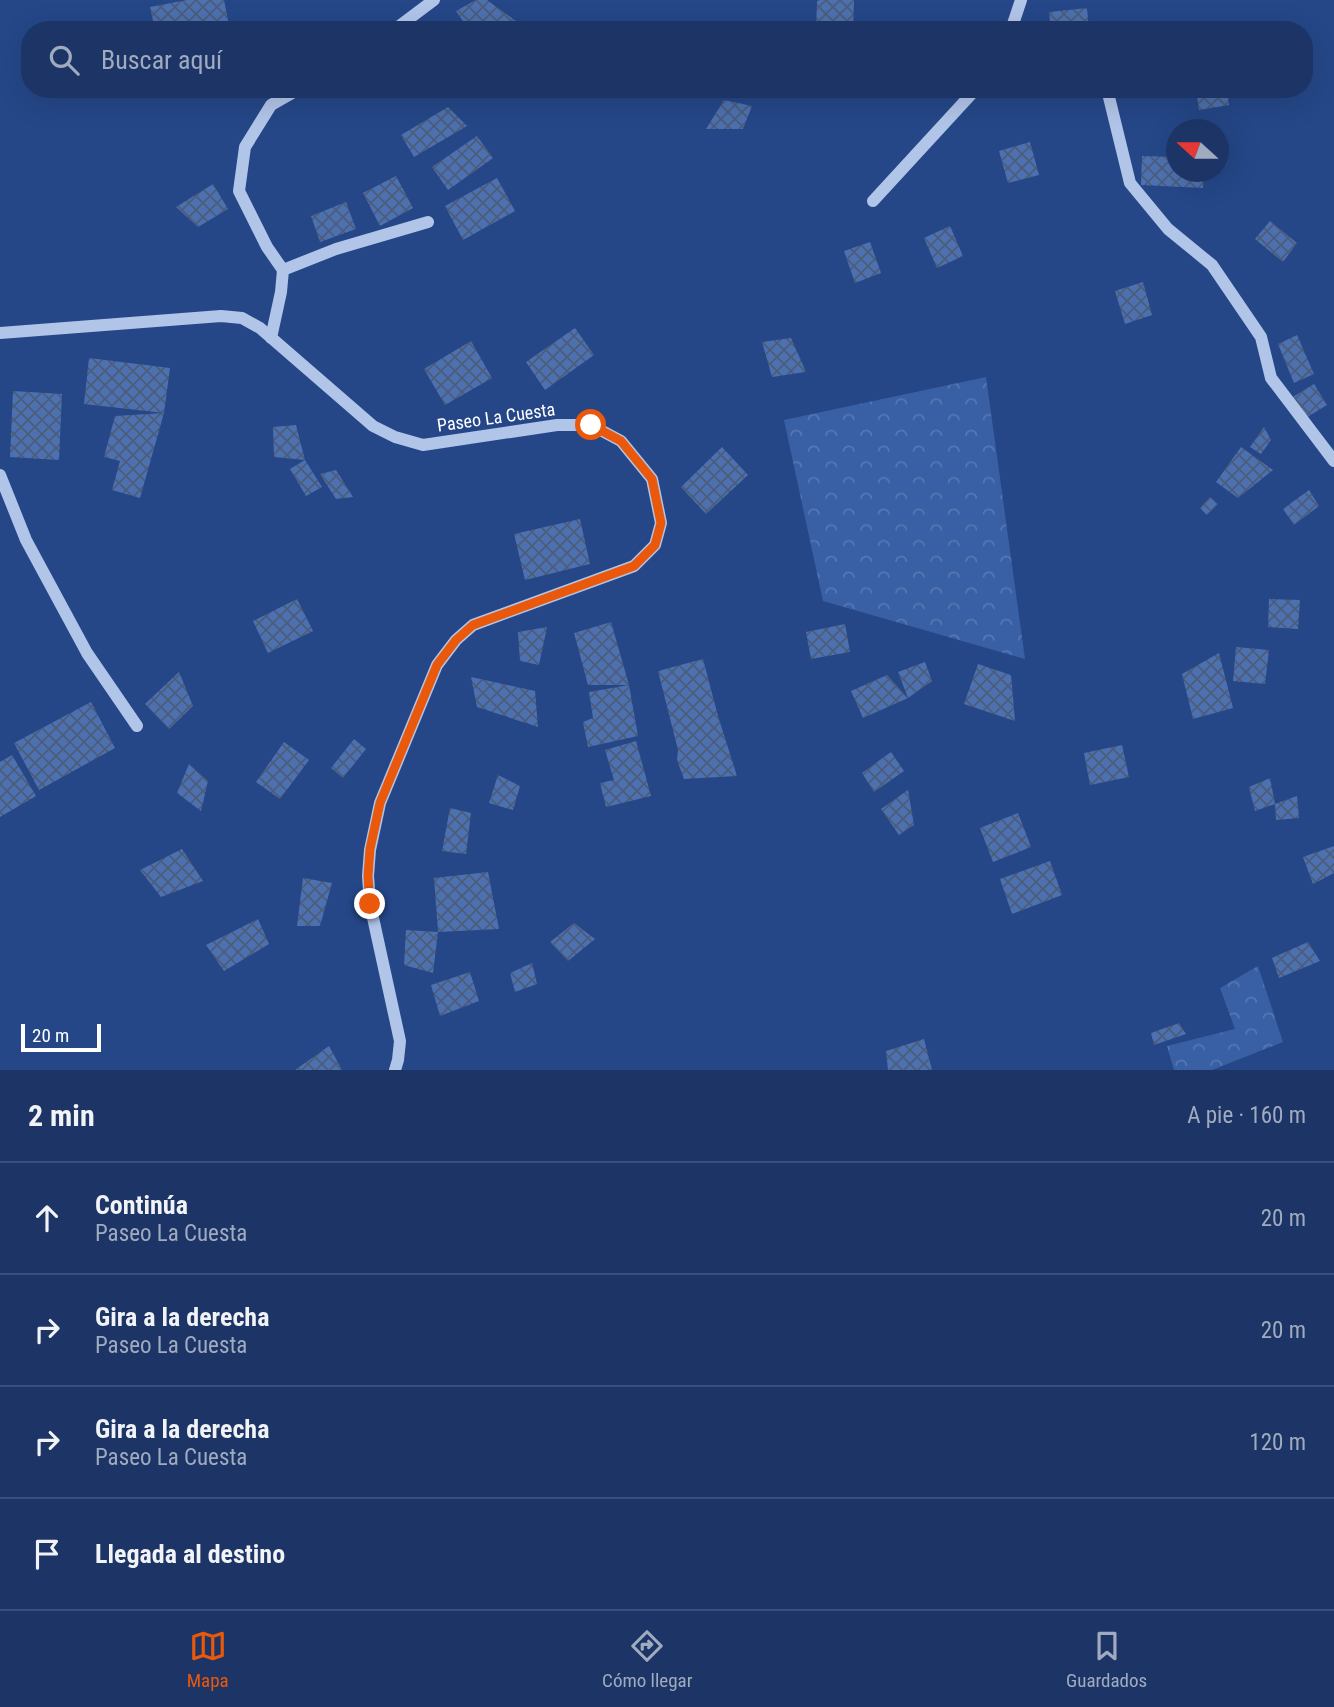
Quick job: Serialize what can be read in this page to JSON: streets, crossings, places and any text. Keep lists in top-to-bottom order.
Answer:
{
  "streets": {
    "street": ["Paseo La Cuesta"]
  },
  "scale_bar": "20 m",
  "north": "left",
  "page": {
    "search": "Buscar aquí",
    "scale": "20 m",
    "heading": ["2 min", "A pie · 160 m"],
    "list": [
      ["Continúa", "Paseo La Cuesta", "20 m"],
      ["Gira a la derecha", "Paseo La Cuesta", "20 m"],
      ["Gira a la derecha", "Paseo La Cuesta", "120 m"],
      "Llegada al destino"
    ],
    "nav": ["Mapa", "Cómo llegar", "Guardados"]
  }
}
